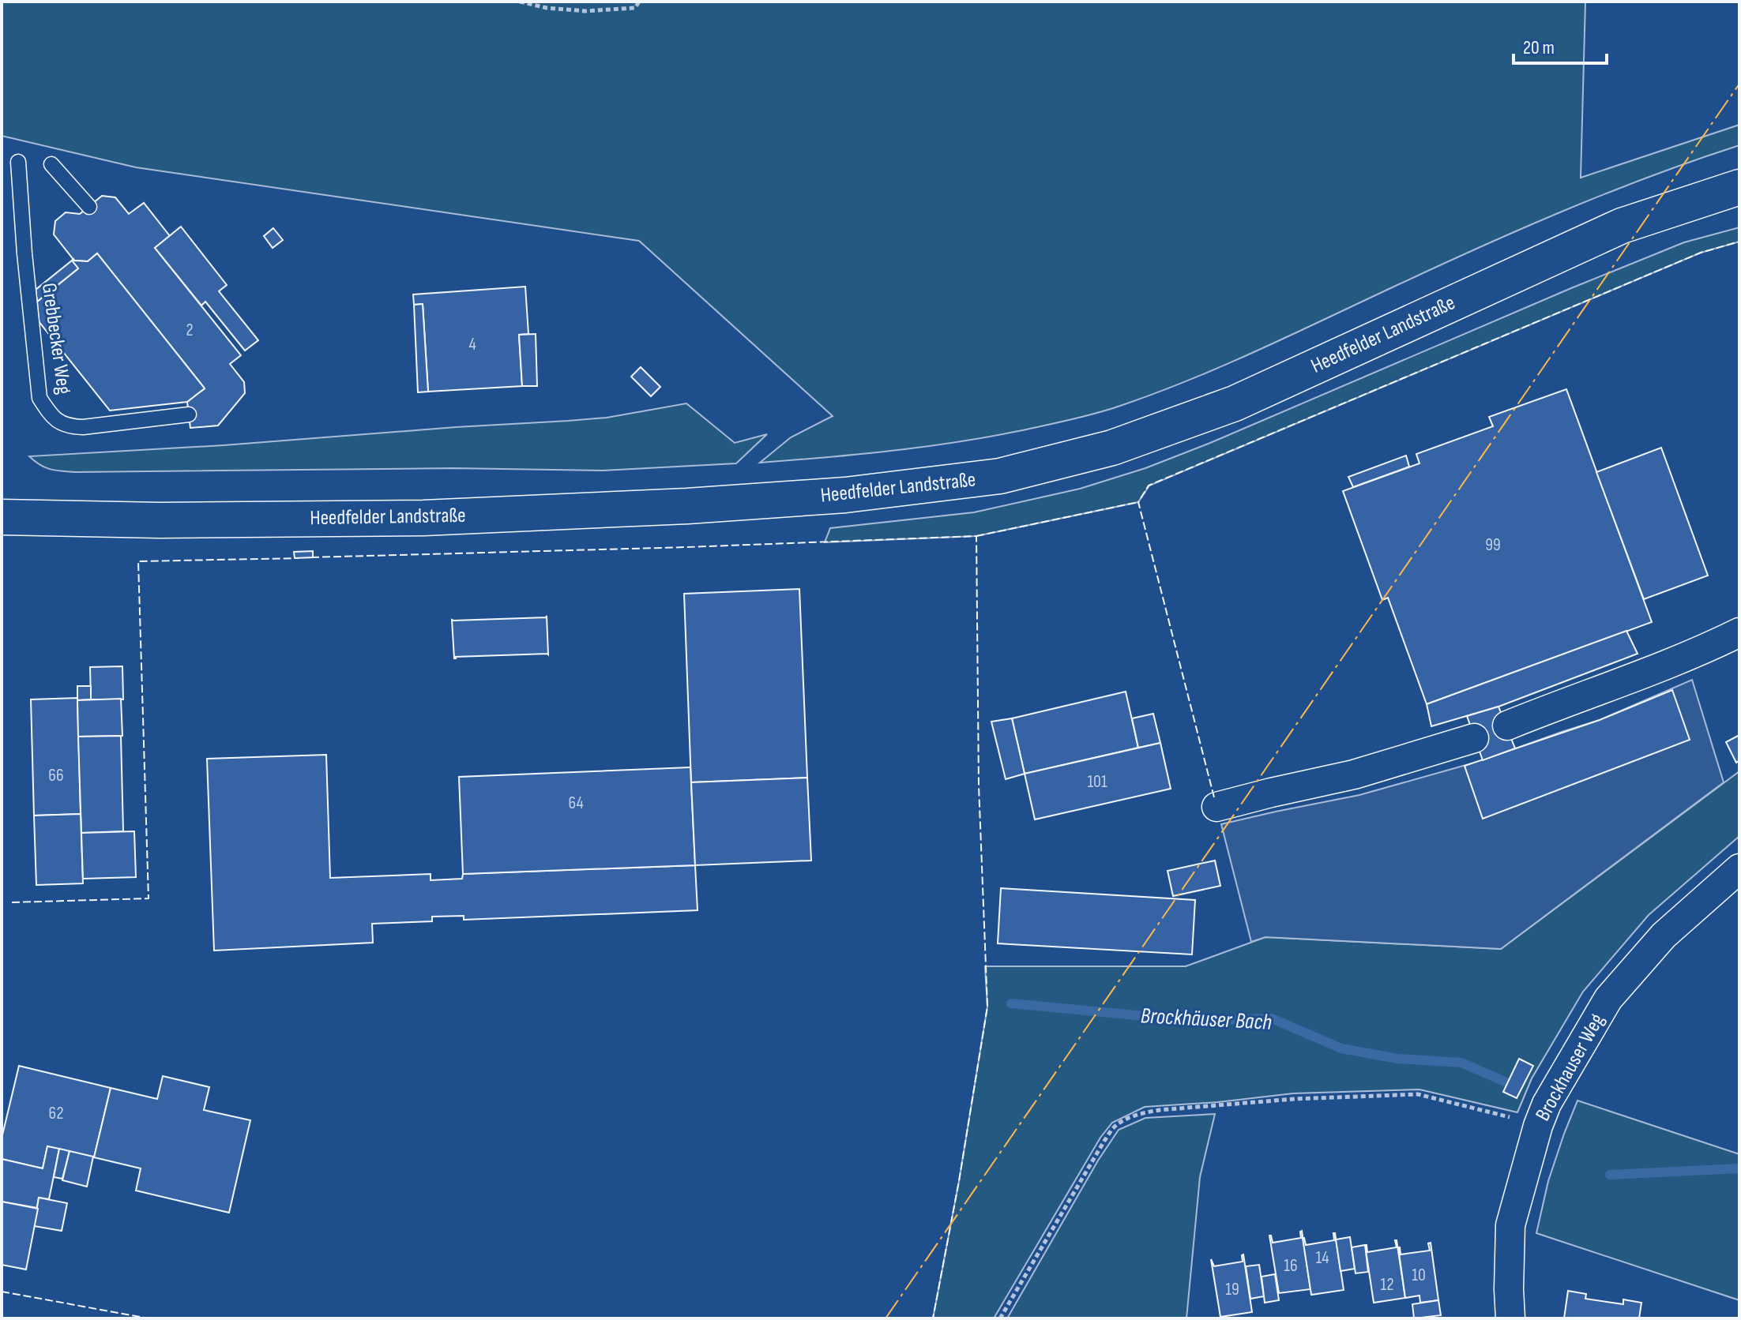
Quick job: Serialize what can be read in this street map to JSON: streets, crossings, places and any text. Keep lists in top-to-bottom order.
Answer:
{
  "streets": {
    "main road": ["Heedfelder Landstraße"],
    "street": ["Brockhauser Weg"],
    "lane": ["Grebbecker Weg"]
  },
  "water": ["Brockhäuser Bach"],
  "house_numbers": [
    "2",
    "4",
    "99",
    "66",
    "101",
    "64",
    "62",
    "14",
    "16",
    "10",
    "12",
    "19"
  ],
  "scale_bar": "20 m"
}
